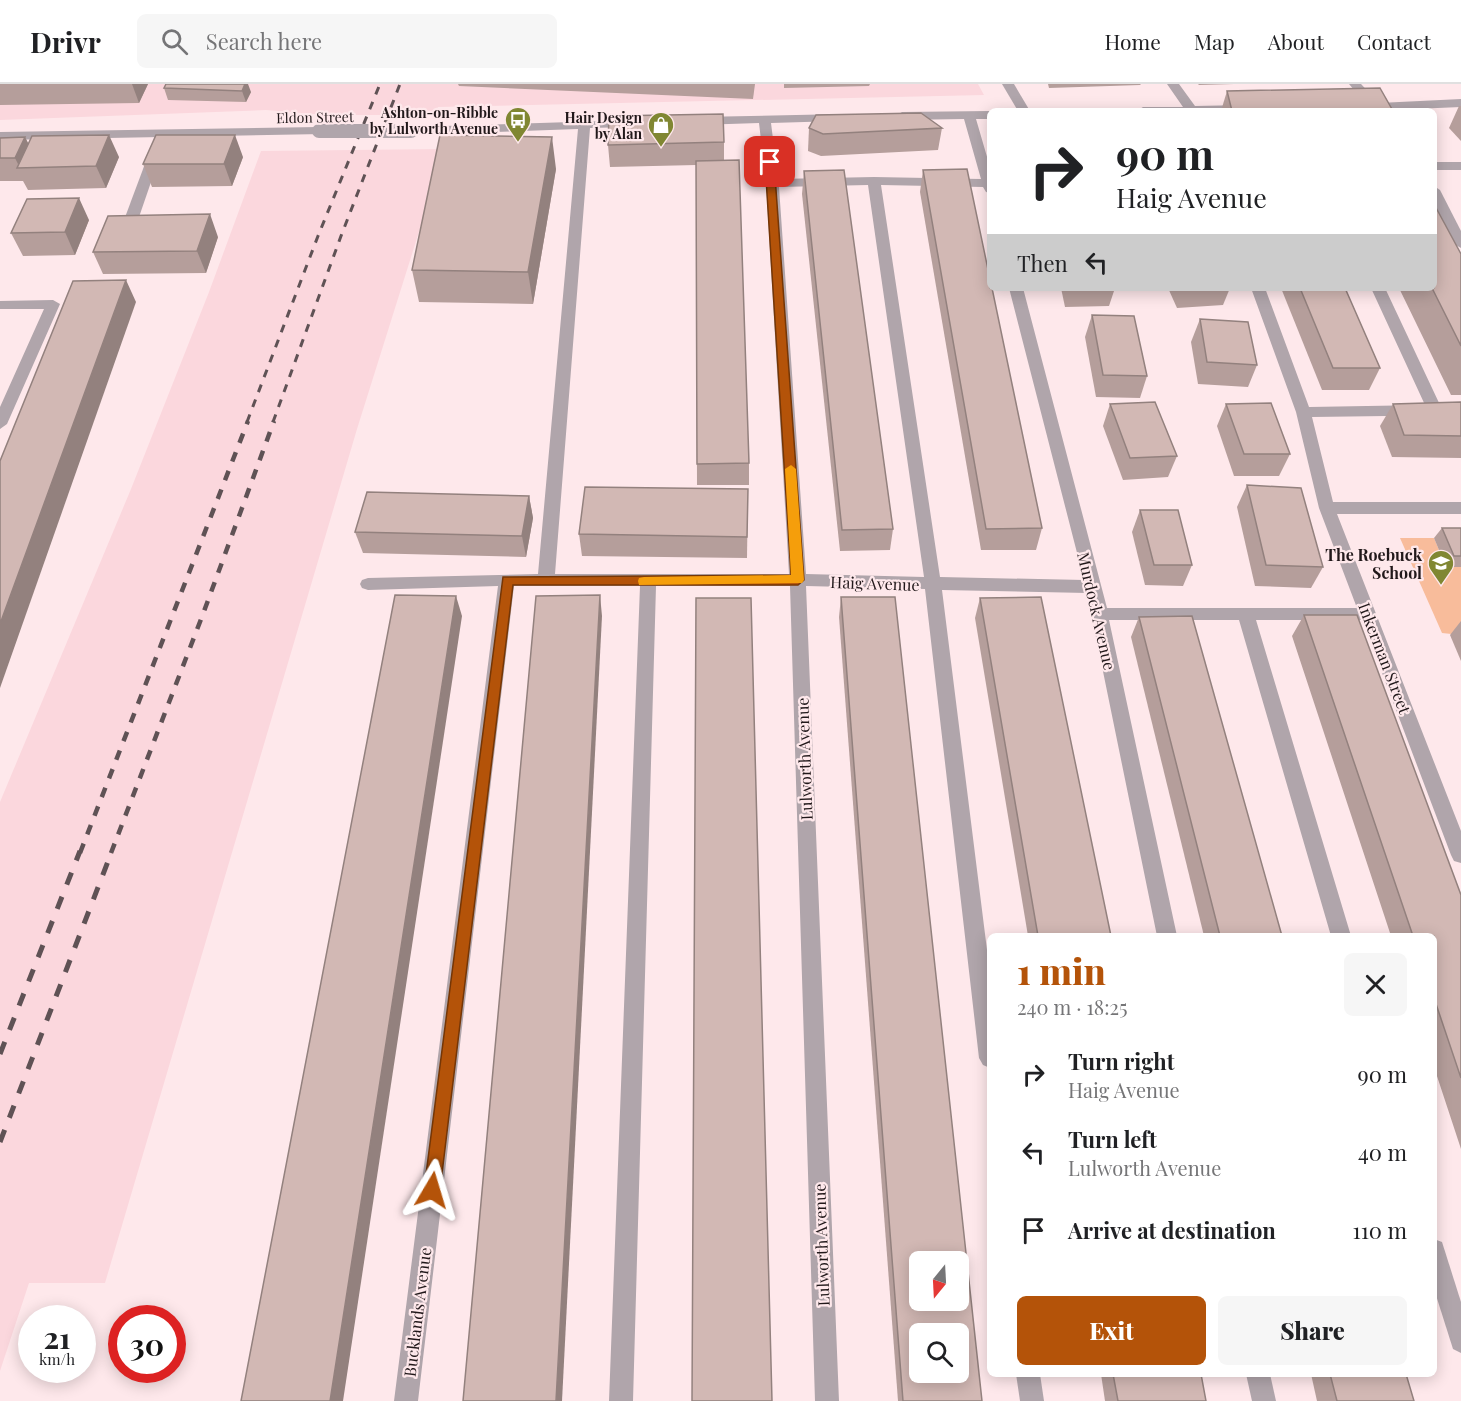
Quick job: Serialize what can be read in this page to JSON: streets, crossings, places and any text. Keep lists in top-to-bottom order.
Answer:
{
  "streets": {
    "street": [
      "Eldon Street",
      "Haig Avenue",
      "Murdock Avenue",
      "Inkerman Street",
      "Lulworth Avenue",
      "Bucklands Avenue"
    ]
  },
  "crossings": [
    ["Haig Avenue", "Murdock Avenue"],
    ["Haig Avenue", "Lulworth Avenue"],
    ["Haig Avenue", "Bucklands Avenue"]
  ],
  "places": {
    "bus stop": ["Ashton-on-Ribble by Lulworth Avenue"],
    "shop": ["Hair Design by Alan"],
    "school or university": ["The Roebuck School"]
  },
  "north": "bottom",
  "page": {
    "header": "Drivr",
    "search": "Search here",
    "nav": [
      "Home",
      "Map",
      "About",
      "Contact"
    ],
    "turn": ["90 m", "Haig Avenue"],
    "then": "Then",
    "heading": ["1 min", "240 m · 18:25"],
    "list": [
      {
        "name": "Turn right",
        "note": "Haig Avenue",
        "value": "90 m"
      },
      {
        "name": "Turn left",
        "note": "Lulworth Avenue",
        "value": "40 m"
      },
      {
        "name": "Arrive at destination",
        "value": "110 m"
      }
    ],
    "buttons": ["Exit", "Share"],
    "speed": "21 km/h",
    "limit": "30"
  }
}
